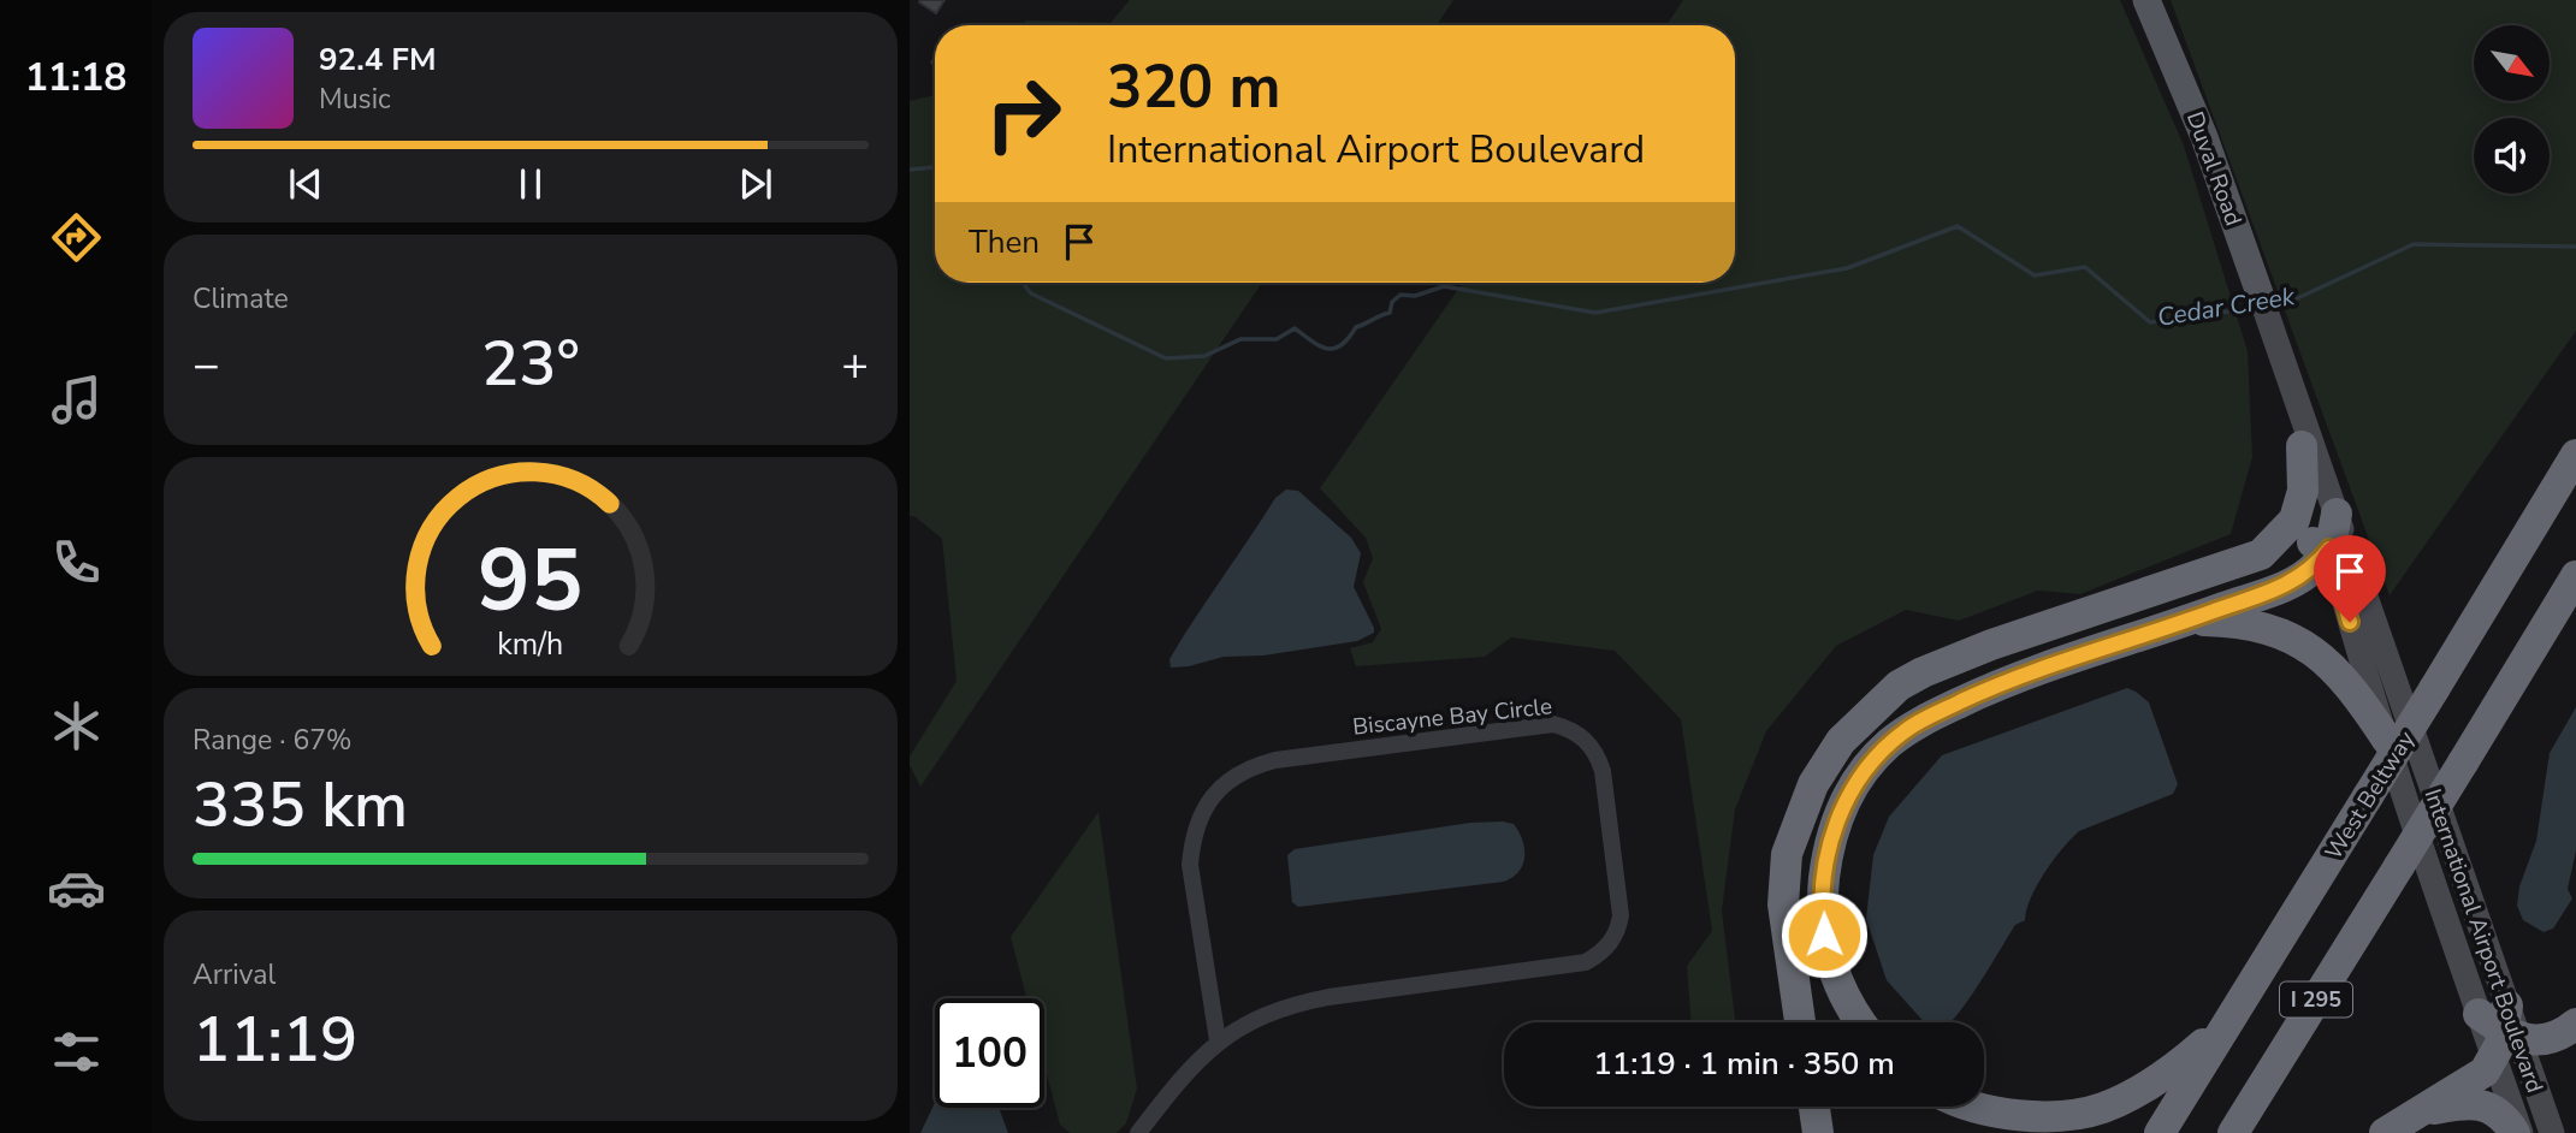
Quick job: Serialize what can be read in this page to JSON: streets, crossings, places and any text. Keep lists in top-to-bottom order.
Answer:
{
  "streets": {
    "highway": ["West Beltway", "I 295"],
    "main road": ["Duval Road", "International Airport Boulevard"],
    "street": ["Biscayne Bay Circle"]
  },
  "crossings": [
    ["Duval Road", "International Airport Boulevard"]
  ],
  "water": ["Cedar Creek"],
  "north": "bottom right",
  "page": {
    "tabs": "11:18",
    "turn": ["320 m", "International Airport Boulevard"],
    "song": ["92.4 FM", "Music"],
    "then": "Then",
    "tile": [
      "Climate",
      ["Range · 67%", "335 km"],
      ["Arrival", "11:19"]
    ],
    "heat": ["−", "23°", "+"],
    "limit": "100",
    "trip": "11:19 · 1 min · 350 m",
    "gauge": ["95", "km/h"]
  }
}
